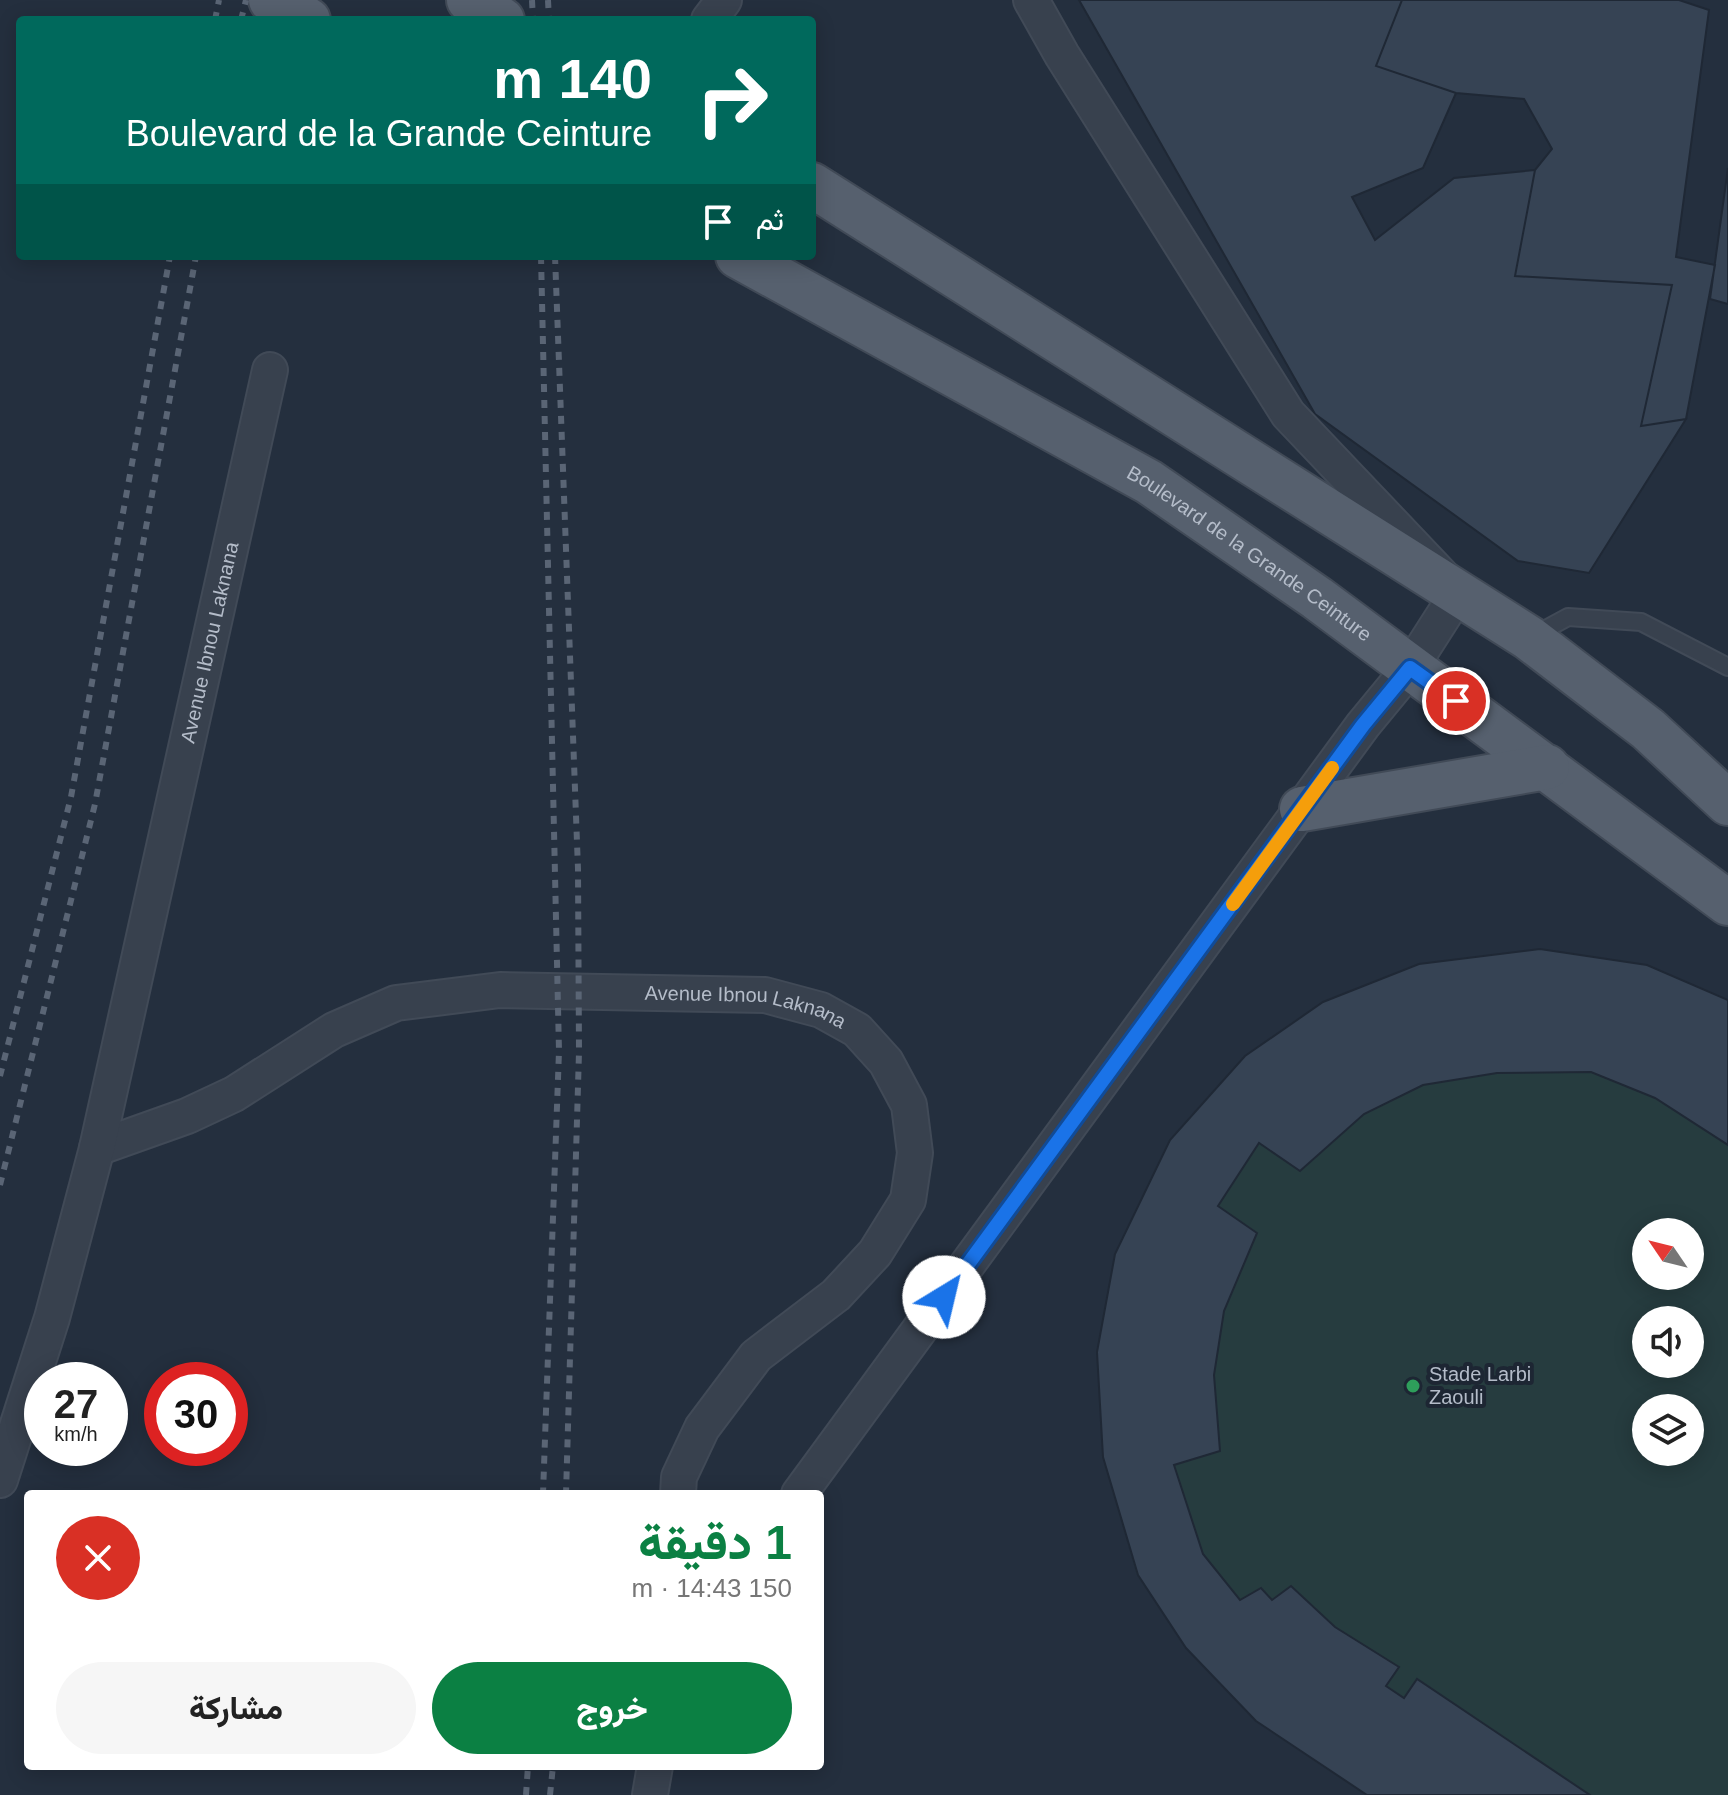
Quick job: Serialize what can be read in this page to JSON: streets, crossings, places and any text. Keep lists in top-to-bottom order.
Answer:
{
  "streets": {
    "main road": ["Boulevard de la Grande Ceinture"],
    "street": ["Avenue Ibnou Laknana"]
  },
  "places": ["Stade Larbi Zaouli"],
  "north": "top left",
  "page": {
    "turn": ["140 m", "Boulevard de la Grande Ceinture"],
    "then": "ثم",
    "speed": "27 km/h",
    "limit": "30",
    "heading": ["1 دقيقة", "150 m · 14:43"],
    "buttons": ["خروج", "مشاركة"]
  }
}
